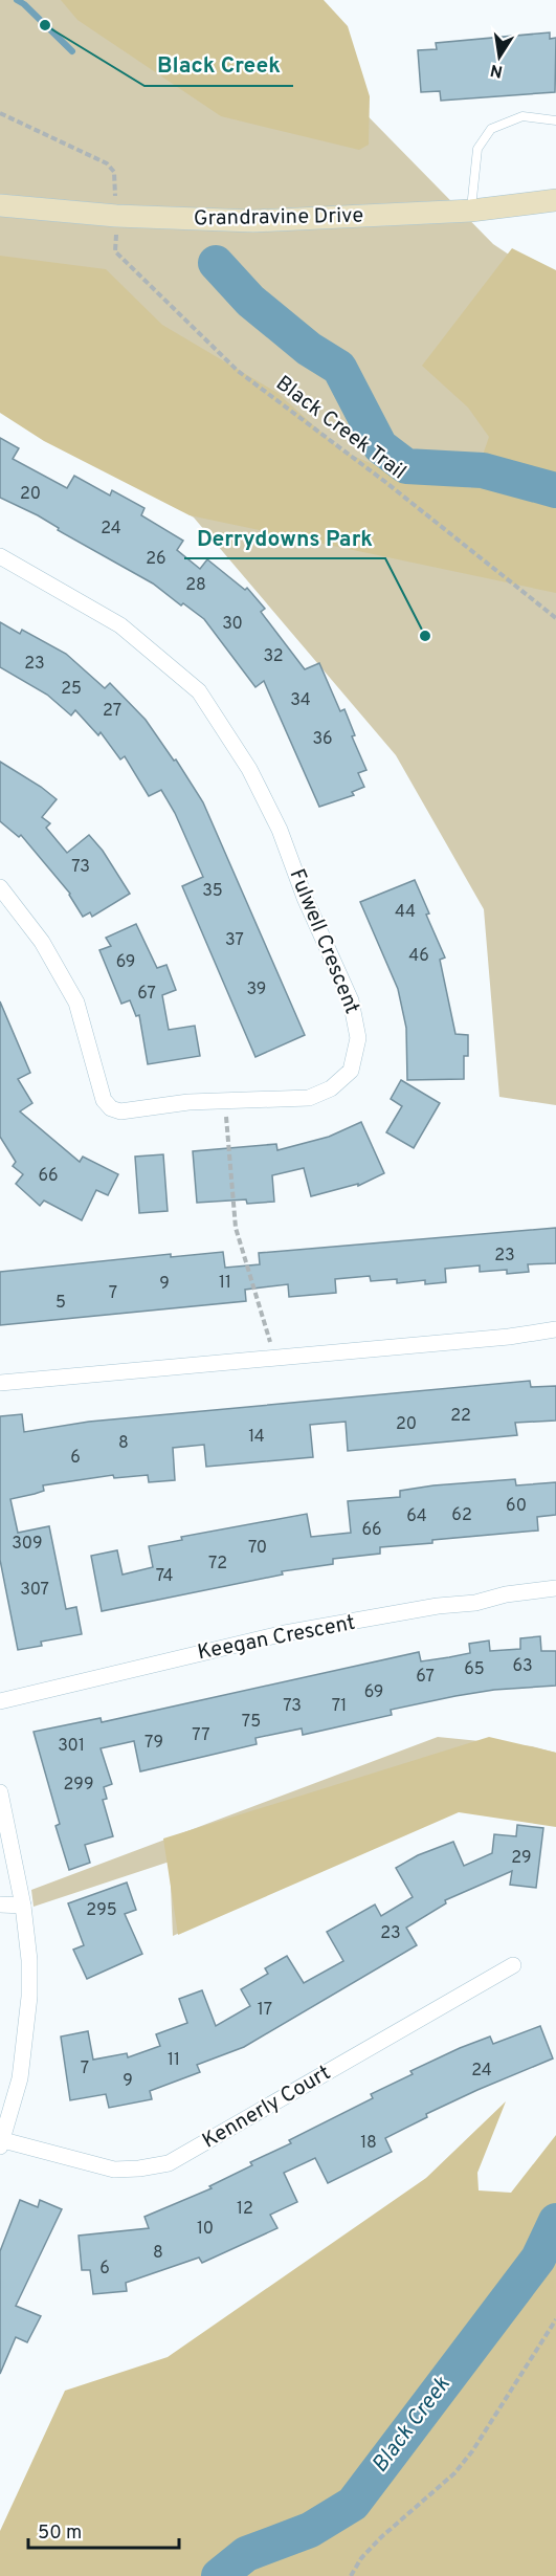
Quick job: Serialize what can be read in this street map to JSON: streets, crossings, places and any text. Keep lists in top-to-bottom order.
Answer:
{
  "streets": {
    "street": [
      "Grandravine Drive",
      "Fulwell Crescent",
      "Keegan Crescent",
      "Kennerly Court"
    ],
    "path": ["Black Creek Trail"]
  },
  "water": ["Black Creek"],
  "places": ["Black Creek", "Derrydowns Park"],
  "house_numbers": [
    "20",
    "24",
    "26",
    "28",
    "30",
    "32",
    "23",
    "25",
    "34",
    "27",
    "36",
    "73",
    "35",
    "44",
    "37",
    "46",
    "69",
    "39",
    "67",
    "66",
    "23",
    "11",
    "9",
    "7",
    "5",
    "22",
    "20",
    "14",
    "8",
    "6",
    "60",
    "62",
    "64",
    "66",
    "309",
    "70",
    "72",
    "74",
    "307",
    "63",
    "65",
    "67",
    "69",
    "73",
    "71",
    "75",
    "77",
    "79",
    "301",
    "299",
    "29",
    "295",
    "23",
    "17",
    "11",
    "7",
    "24",
    "9",
    "18",
    "12",
    "10",
    "8",
    "6"
  ],
  "scale_bar": "50 m",
  "north": "bottom"
}
